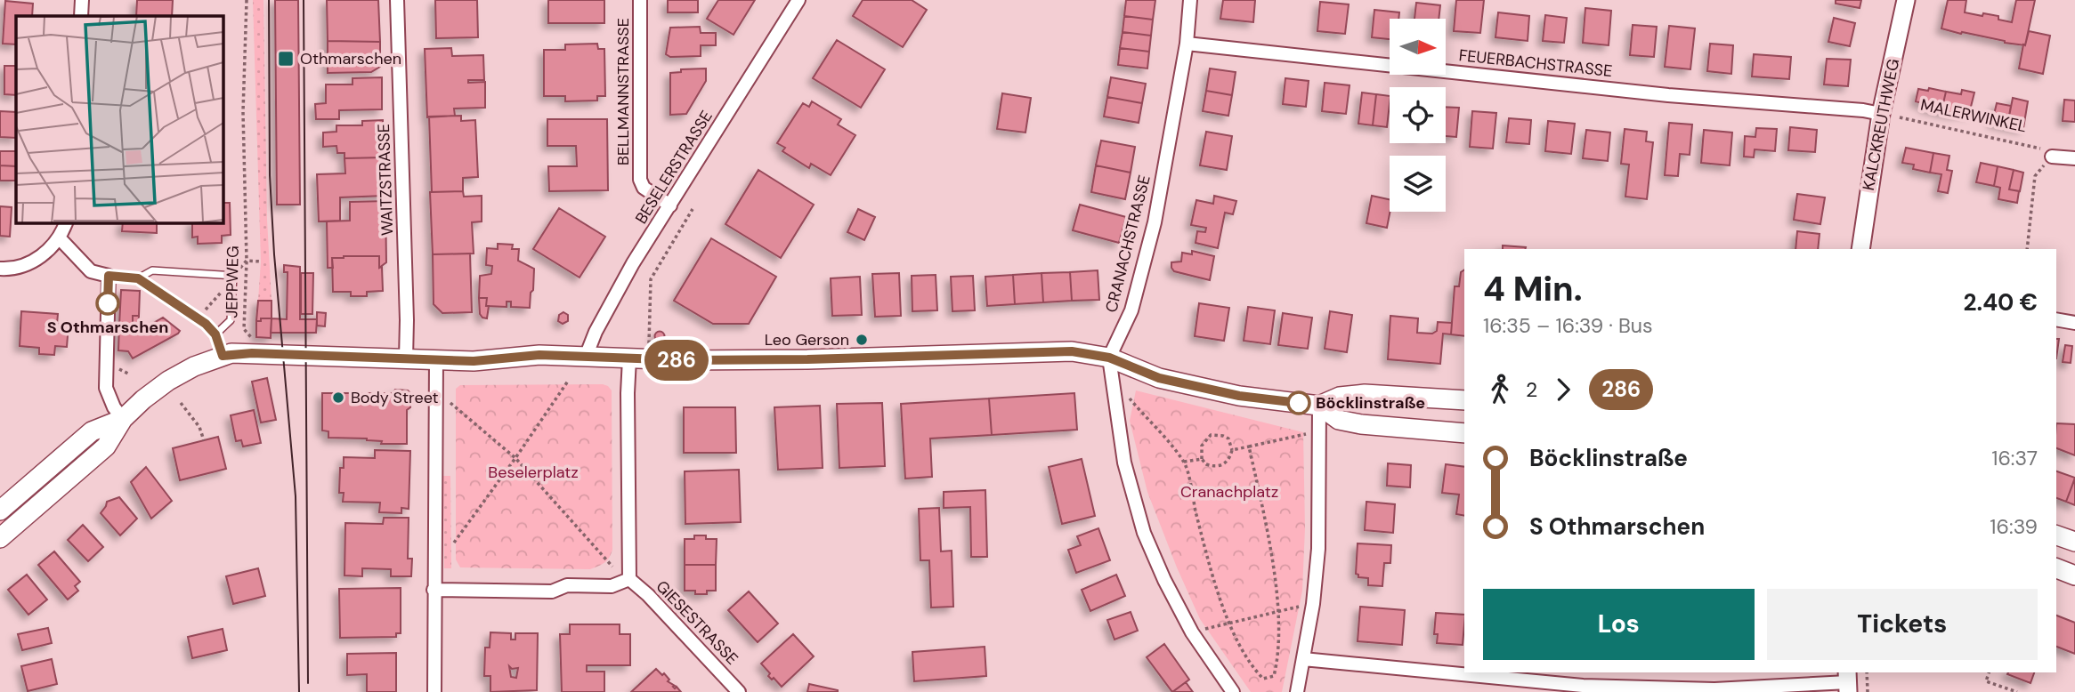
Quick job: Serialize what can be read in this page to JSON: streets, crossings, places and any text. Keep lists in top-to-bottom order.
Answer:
{
  "streets": {
    "street": [
      "FEUERBACHSTRASSE",
      "BELLMANNSTRASSE",
      "KALCKREUTHWEG",
      "BESELERSTRASSE",
      "WAITZSTRASSE",
      "CRANACHSTRASSE",
      "GIESESTRASSE"
    ],
    "path": ["MALERWINKEL", "JEPPWEG"]
  },
  "crossings": [
    ["FEUERBACHSTRASSE", "KALCKREUTHWEG"],
    ["FEUERBACHSTRASSE", "CRANACHSTRASSE"],
    ["BELLMANNSTRASSE", "BESELERSTRASSE"]
  ],
  "parks": ["Beselerplatz", "Cranachplatz"],
  "places": {
    "transit": ["Othmarschen"],
    "other": [
      "S Othmarschen",
      "Leo Gerson",
      "Body Street",
      "Böcklinstraße"
    ]
  },
  "lines": ["bus line 286"],
  "north": "right",
  "page": {
    "on_map": "286",
    "heading": ["4 Min.", "16:35 – 16:39 · Bus", "2.40 €"],
    "legs": ["2", "286"],
    "list": [
      {
        "name": "Böcklinstraße",
        "value": "16:37"
      },
      {
        "name": "S Othmarschen",
        "value": "16:39"
      }
    ],
    "buttons": ["Los", "Tickets"]
  }
}
